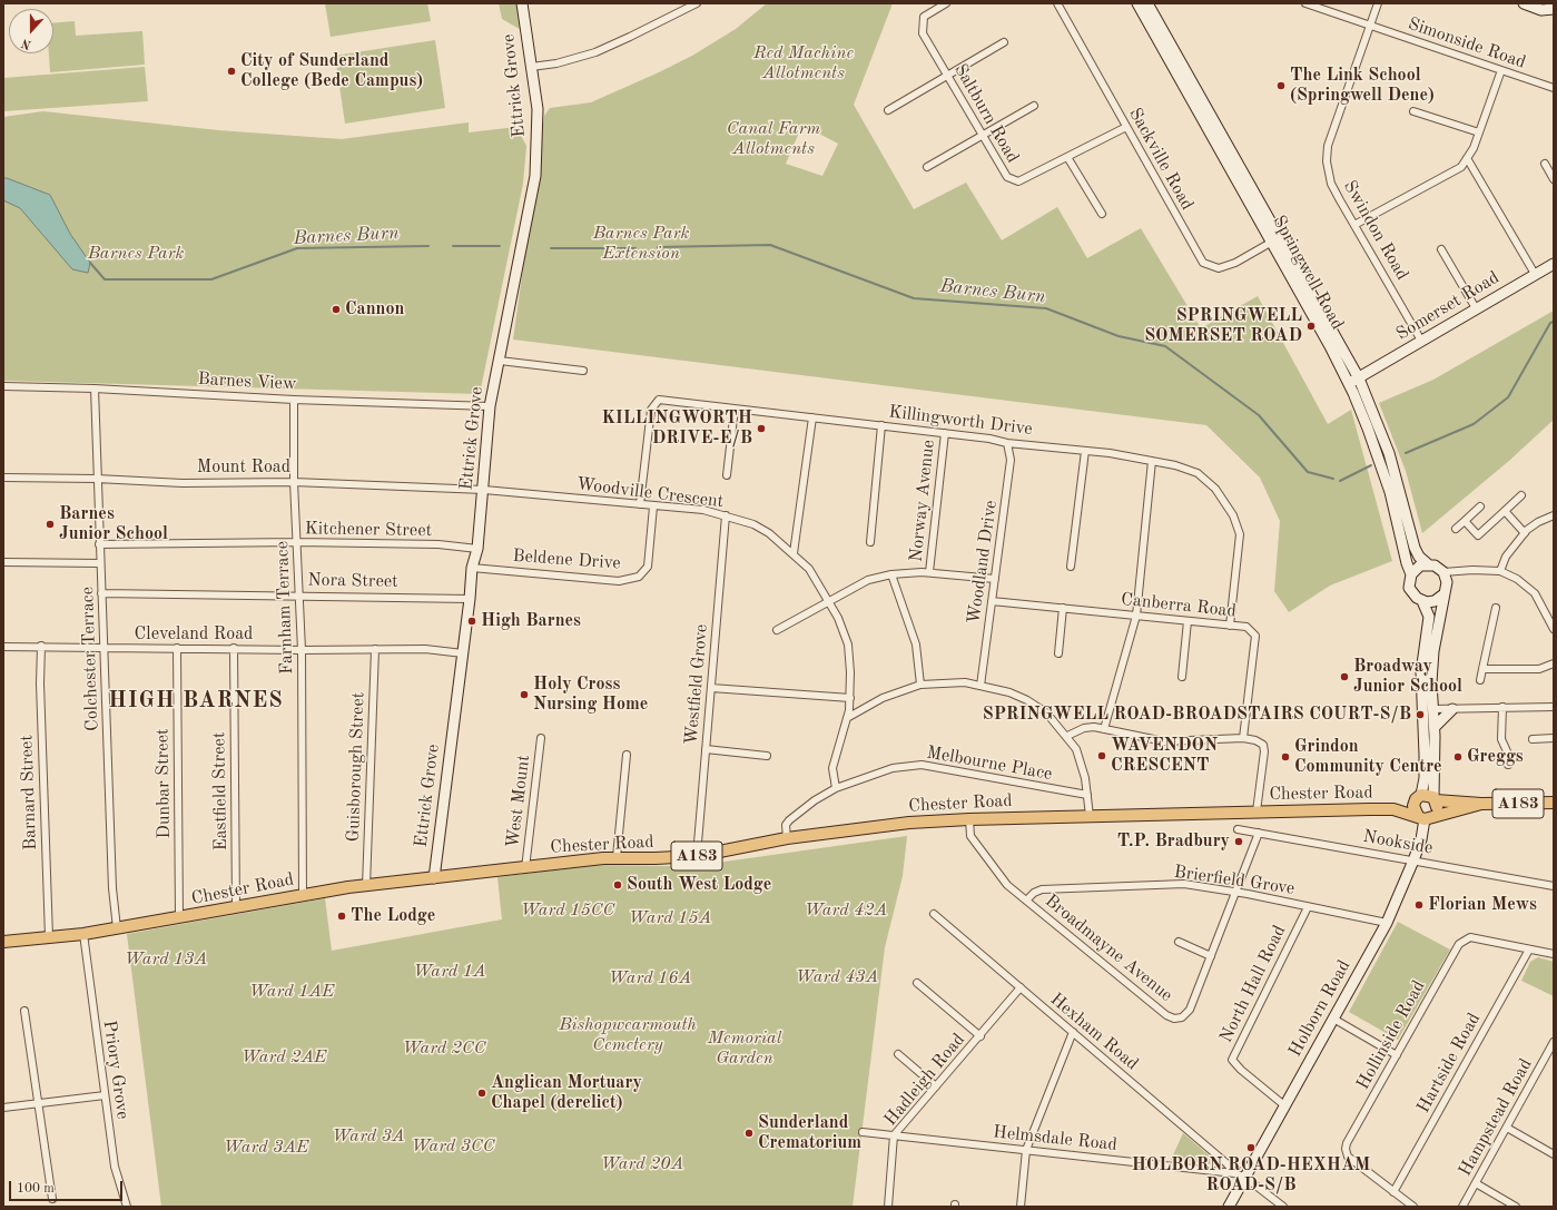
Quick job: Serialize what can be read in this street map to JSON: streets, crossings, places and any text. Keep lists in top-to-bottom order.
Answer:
{
  "streets": {
    "main road": [
      "Ettrick Grove",
      "Springwell Road",
      "Somerset Road",
      "Chester Road",
      "A183",
      "Holborn Road"
    ],
    "street": [
      "Simonside Road",
      "Saltburn Road",
      "Sackville Road",
      "Swindon Road",
      "Barnes View",
      "Killingworth Drive",
      "Mount Road",
      "Woodville Crescent",
      "Norway Avenue",
      "Kitchener Street",
      "Beldene Drive",
      "Woodland Drive",
      "Nora Street",
      "Canberra Road",
      "Farnham Terrace",
      "Cleveland Road",
      "Colchester Terrace",
      "Westfield Grove",
      "Melbourne Place",
      "Guisborough Street",
      "Dunbar Street",
      "Eastfield Street",
      "Barnard Street",
      "West Mount",
      "Nookside",
      "Brierfield Grove",
      "Broadmayne Avenue",
      "North Hall Road",
      "Hexham Road",
      "Hollinside Road",
      "Hartside Road",
      "Priory Grove",
      "Hadleigh Road",
      "Hampstead Road",
      "Helmsdale Road"
    ]
  },
  "crossings": [
    ["Simonside Road", "Swindon Road"],
    ["Ettrick Grove", "Barnes View"],
    ["Ettrick Grove", "Mount Road"],
    ["Ettrick Grove", "Woodville Crescent"],
    ["Ettrick Grove", "Kitchener Street"],
    ["Ettrick Grove", "Beldene Drive"],
    ["Ettrick Grove", "Nora Street"],
    ["Ettrick Grove", "Cleveland Road"],
    ["Ettrick Grove", "Chester Road"],
    ["Saltburn Road", "Sackville Road"],
    ["Sackville Road", "Springwell Road"],
    ["Swindon Road", "Somerset Road"],
    ["Springwell Road", "Somerset Road"],
    ["Springwell Road", "Chester Road"],
    ["Springwell Road", "A183"],
    ["Barnes View", "Farnham Terrace"],
    ["Barnes View", "Colchester Terrace"],
    ["Killingworth Drive", "Woodville Crescent"],
    ["Killingworth Drive", "Norway Avenue"],
    ["Killingworth Drive", "Woodland Drive"],
    ["Killingworth Drive", "Canberra Road"],
    ["Mount Road", "Woodville Crescent"],
    ["Mount Road", "Farnham Terrace"],
    ["Mount Road", "Colchester Terrace"],
    ["Woodville Crescent", "Beldene Drive"],
    ["Woodville Crescent", "Westfield Grove"],
    ["Woodville Crescent", "Melbourne Place"],
    ["Kitchener Street", "Farnham Terrace"],
    ["Kitchener Street", "Colchester Terrace"],
    ["Woodland Drive", "Canberra Road"],
    ["Nora Street", "Farnham Terrace"],
    ["Nora Street", "Colchester Terrace"],
    ["Farnham Terrace", "Cleveland Road"],
    ["Farnham Terrace", "Chester Road"],
    ["Cleveland Road", "Colchester Terrace"],
    ["Cleveland Road", "Guisborough Street"],
    ["Cleveland Road", "Dunbar Street"],
    ["Cleveland Road", "Eastfield Street"],
    ["Cleveland Road", "Barnard Street"],
    ["Colchester Terrace", "Chester Road"],
    ["Westfield Grove", "Chester Road"],
    ["Guisborough Street", "Chester Road"],
    ["Dunbar Street", "Chester Road"],
    ["Eastfield Street", "Chester Road"],
    ["Barnard Street", "Chester Road"],
    ["Chester Road", "West Mount"],
    ["Chester Road", "A183"],
    ["Chester Road", "Broadmayne Avenue"],
    ["Chester Road", "Holborn Road"],
    ["Chester Road", "Priory Grove"],
    ["A183", "Holborn Road"],
    ["Nookside", "Broadmayne Avenue"],
    ["Nookside", "Holborn Road"],
    ["Brierfield Grove", "Broadmayne Avenue"],
    ["Brierfield Grove", "North Hall Road"],
    ["Brierfield Grove", "Holborn Road"],
    ["North Hall Road", "Holborn Road"],
    ["Holborn Road", "Helmsdale Road"],
    ["Hexham Road", "Hadleigh Road"],
    ["Hexham Road", "Helmsdale Road"],
    ["Hollinside Road", "Hartside Road"],
    ["Hadleigh Road", "Helmsdale Road"]
  ],
  "districts": ["HIGH BARNES"],
  "water": ["Barnes Burn"],
  "parks": [
    "Red Machine Allotments",
    "Canal Farm Allotments",
    "Barnes Park Extension",
    "Barnes Park",
    "Ward 15CC",
    "Ward 42A",
    "Ward 15A",
    "Ward 13A",
    "Ward 1A",
    "Ward 43A",
    "Ward 16A",
    "Ward 1AE",
    "Bishopwearmouth Cemetery",
    "Memorial Garden",
    "Ward 2CC",
    "Ward 2AE",
    "Ward 3A",
    "Ward 3CC",
    "Ward 3AE",
    "Ward 20A"
  ],
  "places": [
    "City of Sunderland College (Bede Campus)",
    "The Link School (Springwell Dene)",
    "Cannon",
    "SPRINGWELL SOMERSET ROAD",
    "KILLINGWORTH DRIVE-E/B",
    "Barnes Junior School",
    "High Barnes",
    "Broadway Junior School",
    "Holy Cross Nursing Home",
    "SPRINGWELL ROAD-BROADSTAIRS COURT-S/B",
    "WAVENDON CRESCENT",
    "Grindon Community Centre",
    "Greggs",
    "T.P. Bradbury",
    "South West Lodge",
    "Florian Mews",
    "The Lodge",
    "Anglican Mortuary Chapel (derelict)",
    "Sunderland Crematorium",
    "HOLBORN ROAD-HEXHAM ROAD-S/B"
  ],
  "scale_bar": "100 m",
  "north": "bottom"
}
